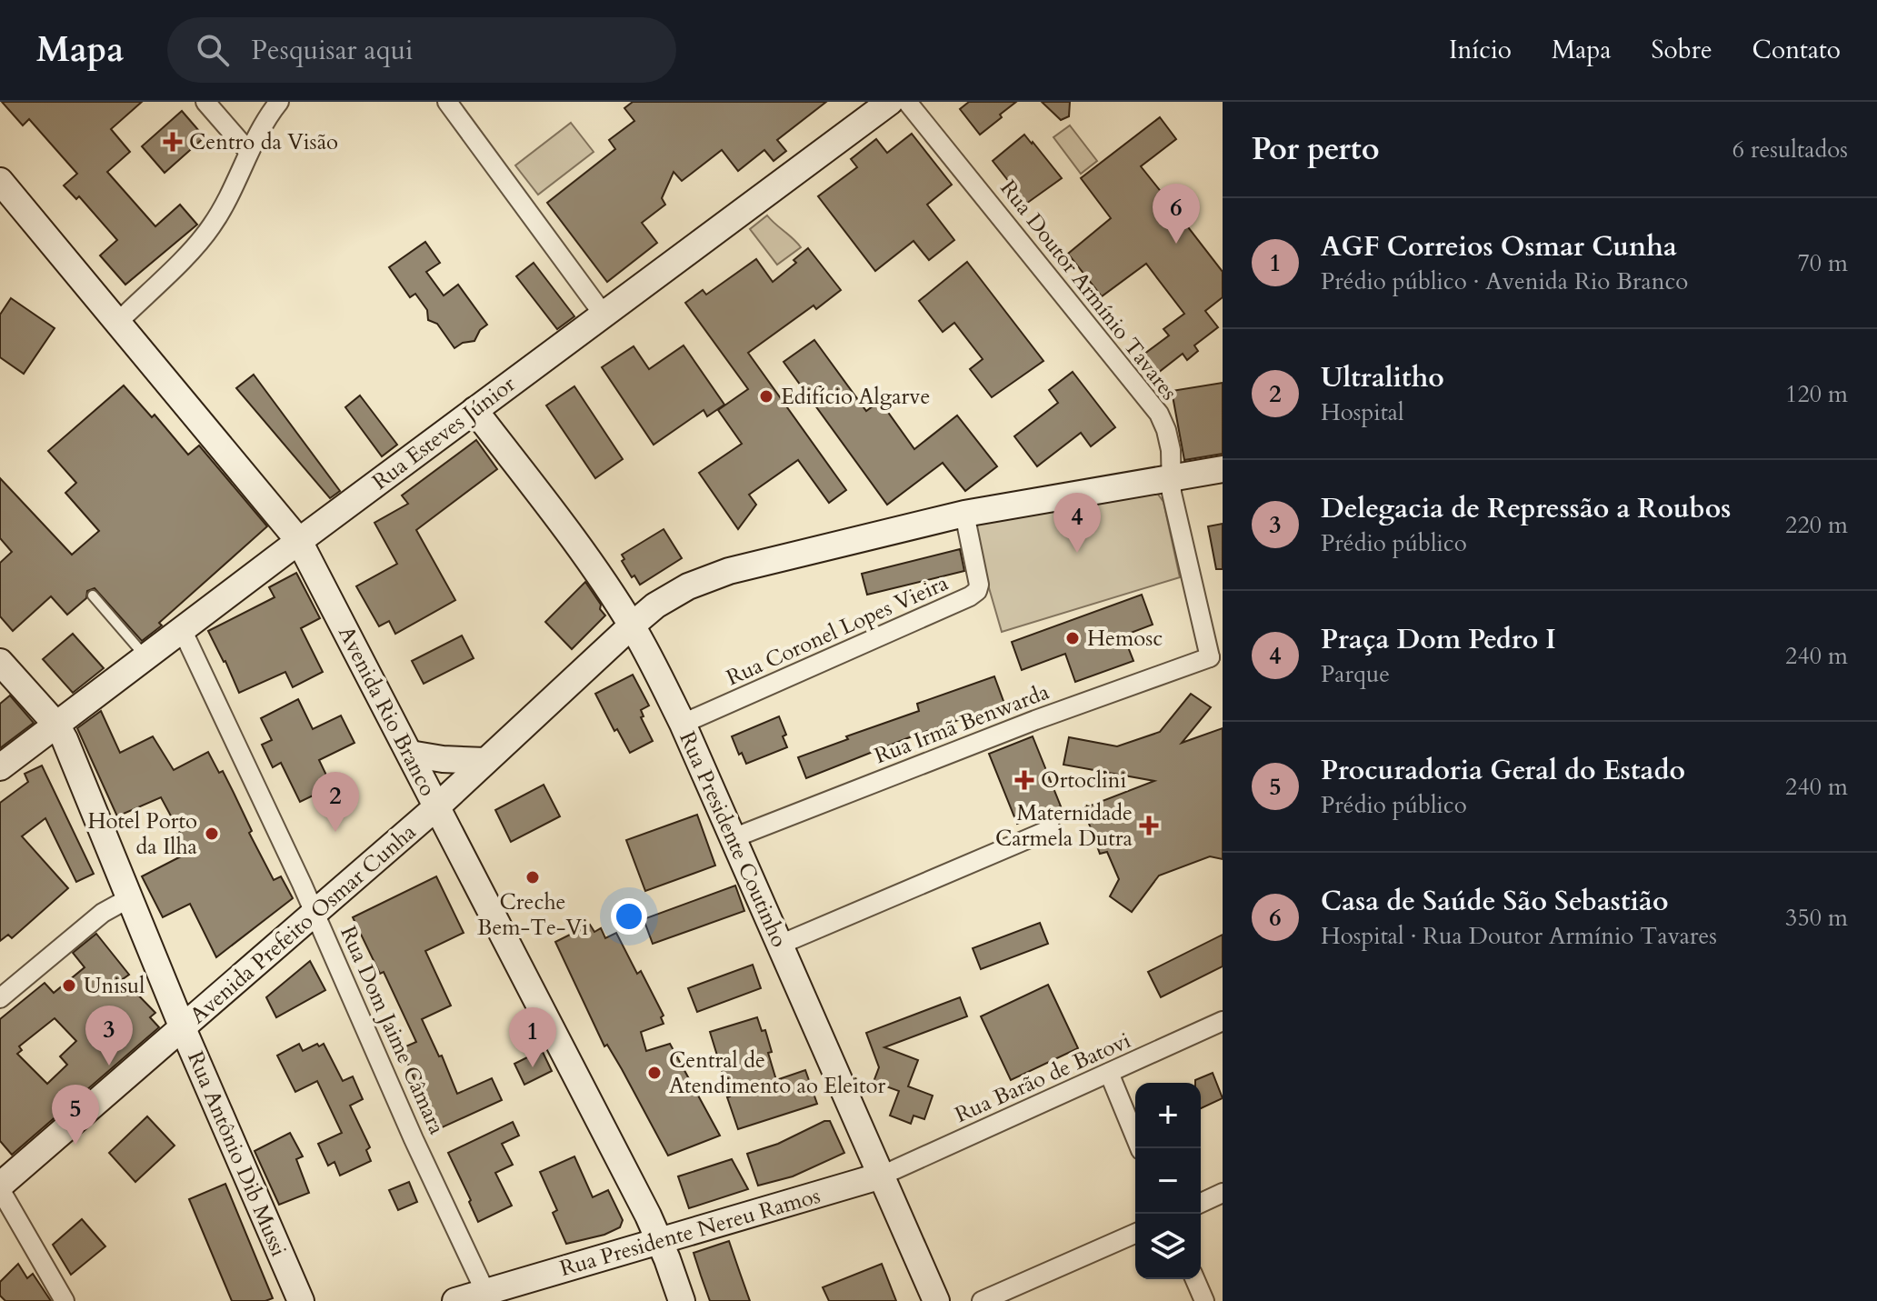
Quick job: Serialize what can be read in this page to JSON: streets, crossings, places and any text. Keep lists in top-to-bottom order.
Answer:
{
  "streets": {
    "street": [
      "Rua Doutor Armínio Tavares",
      "Rua Esteves Júnior",
      "Rua Coronel Lopes Vieira",
      "Avenida Rio Branco",
      "Rua Irmã Benwarda",
      "Rua Presidente Coutinho",
      "Avenida Prefeito Osmar Cunha",
      "Rua Dom Jaime Câmara",
      "Rua Barão de Batovi",
      "Rua Antônio Dib Mussi",
      "Rua Presidente Nereu Ramos"
    ]
  },
  "crossings": [
    ["Rua Doutor Armínio Tavares", "Rua Irmã Benwarda"],
    ["Rua Doutor Armínio Tavares", "Avenida Prefeito Osmar Cunha"],
    ["Rua Esteves Júnior", "Avenida Rio Branco"],
    ["Rua Esteves Júnior", "Rua Presidente Coutinho"],
    ["Rua Esteves Júnior", "Rua Dom Jaime Câmara"],
    ["Rua Esteves Júnior", "Rua Antônio Dib Mussi"],
    ["Rua Coronel Lopes Vieira", "Rua Presidente Coutinho"],
    ["Rua Coronel Lopes Vieira", "Avenida Prefeito Osmar Cunha"],
    ["Avenida Rio Branco", "Avenida Prefeito Osmar Cunha"],
    ["Avenida Rio Branco", "Rua Presidente Nereu Ramos"],
    ["Rua Irmã Benwarda", "Rua Presidente Coutinho"],
    ["Rua Presidente Coutinho", "Avenida Prefeito Osmar Cunha"],
    ["Rua Presidente Coutinho", "Rua Barão de Batovi"],
    ["Rua Presidente Coutinho", "Rua Presidente Nereu Ramos"],
    ["Avenida Prefeito Osmar Cunha", "Rua Dom Jaime Câmara"],
    ["Avenida Prefeito Osmar Cunha", "Rua Antônio Dib Mussi"],
    ["Rua Dom Jaime Câmara", "Rua Presidente Nereu Ramos"],
    ["Rua Barão de Batovi", "Rua Presidente Nereu Ramos"]
  ],
  "places": {
    "health": ["Centro da Visão", "Ortoclini", "Maternidade Carmela Dutra"],
    "other": [
      "Edifício Algarve",
      "Hemosc",
      "Hotel Porto da Ilha",
      "Creche Bem-Te-Vi",
      "Unisul",
      "Central de Atendimento ao Eleitor"
    ]
  },
  "page": {
    "header": "Mapa",
    "search": "Pesquisar aqui",
    "nav": [
      "Início",
      "Mapa",
      "Sobre",
      "Contato"
    ],
    "heading": ["Por perto", "6 resultados"],
    "pins": [
      "6",
      "4",
      "2",
      "3",
      "1",
      "5"
    ],
    "list": [
      {
        "mark": "1",
        "name": "AGF Correios Osmar Cunha",
        "note": "Prédio público · Avenida Rio Branco",
        "value": "70 m"
      },
      {
        "mark": "2",
        "name": "Ultralitho",
        "note": "Hospital",
        "value": "120 m"
      },
      {
        "mark": "3",
        "name": "Delegacia de Repressão a Roubos",
        "note": "Prédio público",
        "value": "220 m"
      },
      {
        "mark": "4",
        "name": "Praça Dom Pedro I",
        "note": "Parque",
        "value": "240 m"
      },
      {
        "mark": "5",
        "name": "Procuradoria Geral do Estado",
        "note": "Prédio público",
        "value": "240 m"
      },
      {
        "mark": "6",
        "name": "Casa de Saúde São Sebastião",
        "note": "Hospital · Rua Doutor Armínio Tavares",
        "value": "350 m"
      }
    ],
    "map_buttons": ["+", "−"]
  }
}
